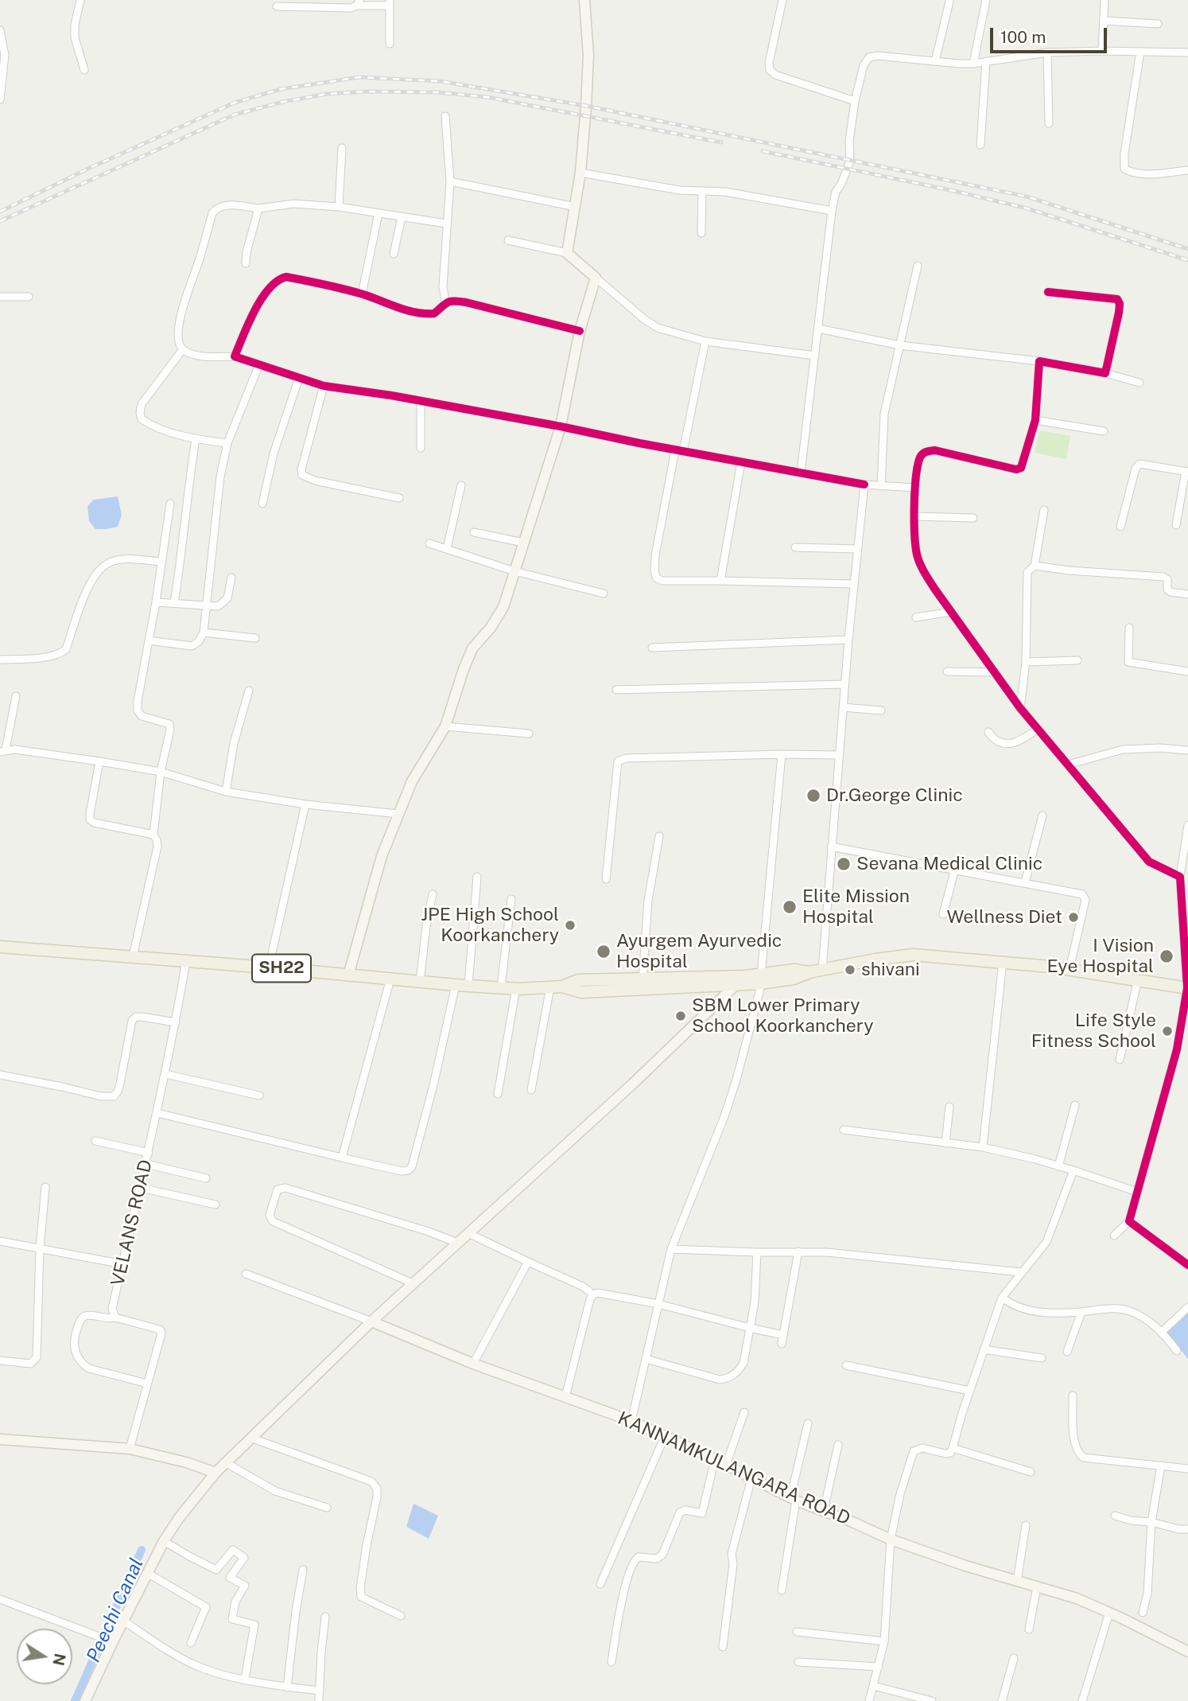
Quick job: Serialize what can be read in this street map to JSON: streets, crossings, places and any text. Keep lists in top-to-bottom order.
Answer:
{
  "streets": {
    "main road": ["SH22"],
    "street": ["VELANS ROAD", "KANNAMKULANGARA ROAD"]
  },
  "crossings": [
    ["SH22", "VELANS ROAD"]
  ],
  "water": ["Peechi Canal"],
  "places": [
    "Dr.George Clinic",
    "Sevana Medical Clinic",
    "Elite Mission Hospital",
    "Wellness Diet",
    "JPE High School Koorkanchery",
    "Ayurgem Ayurvedic Hospital",
    "I Vision Eye Hospital",
    "shivani",
    "SBM Lower Primary School Koorkanchery",
    "Life Style Fitness School"
  ],
  "scale_bar": "100 m",
  "north": "right"
}
